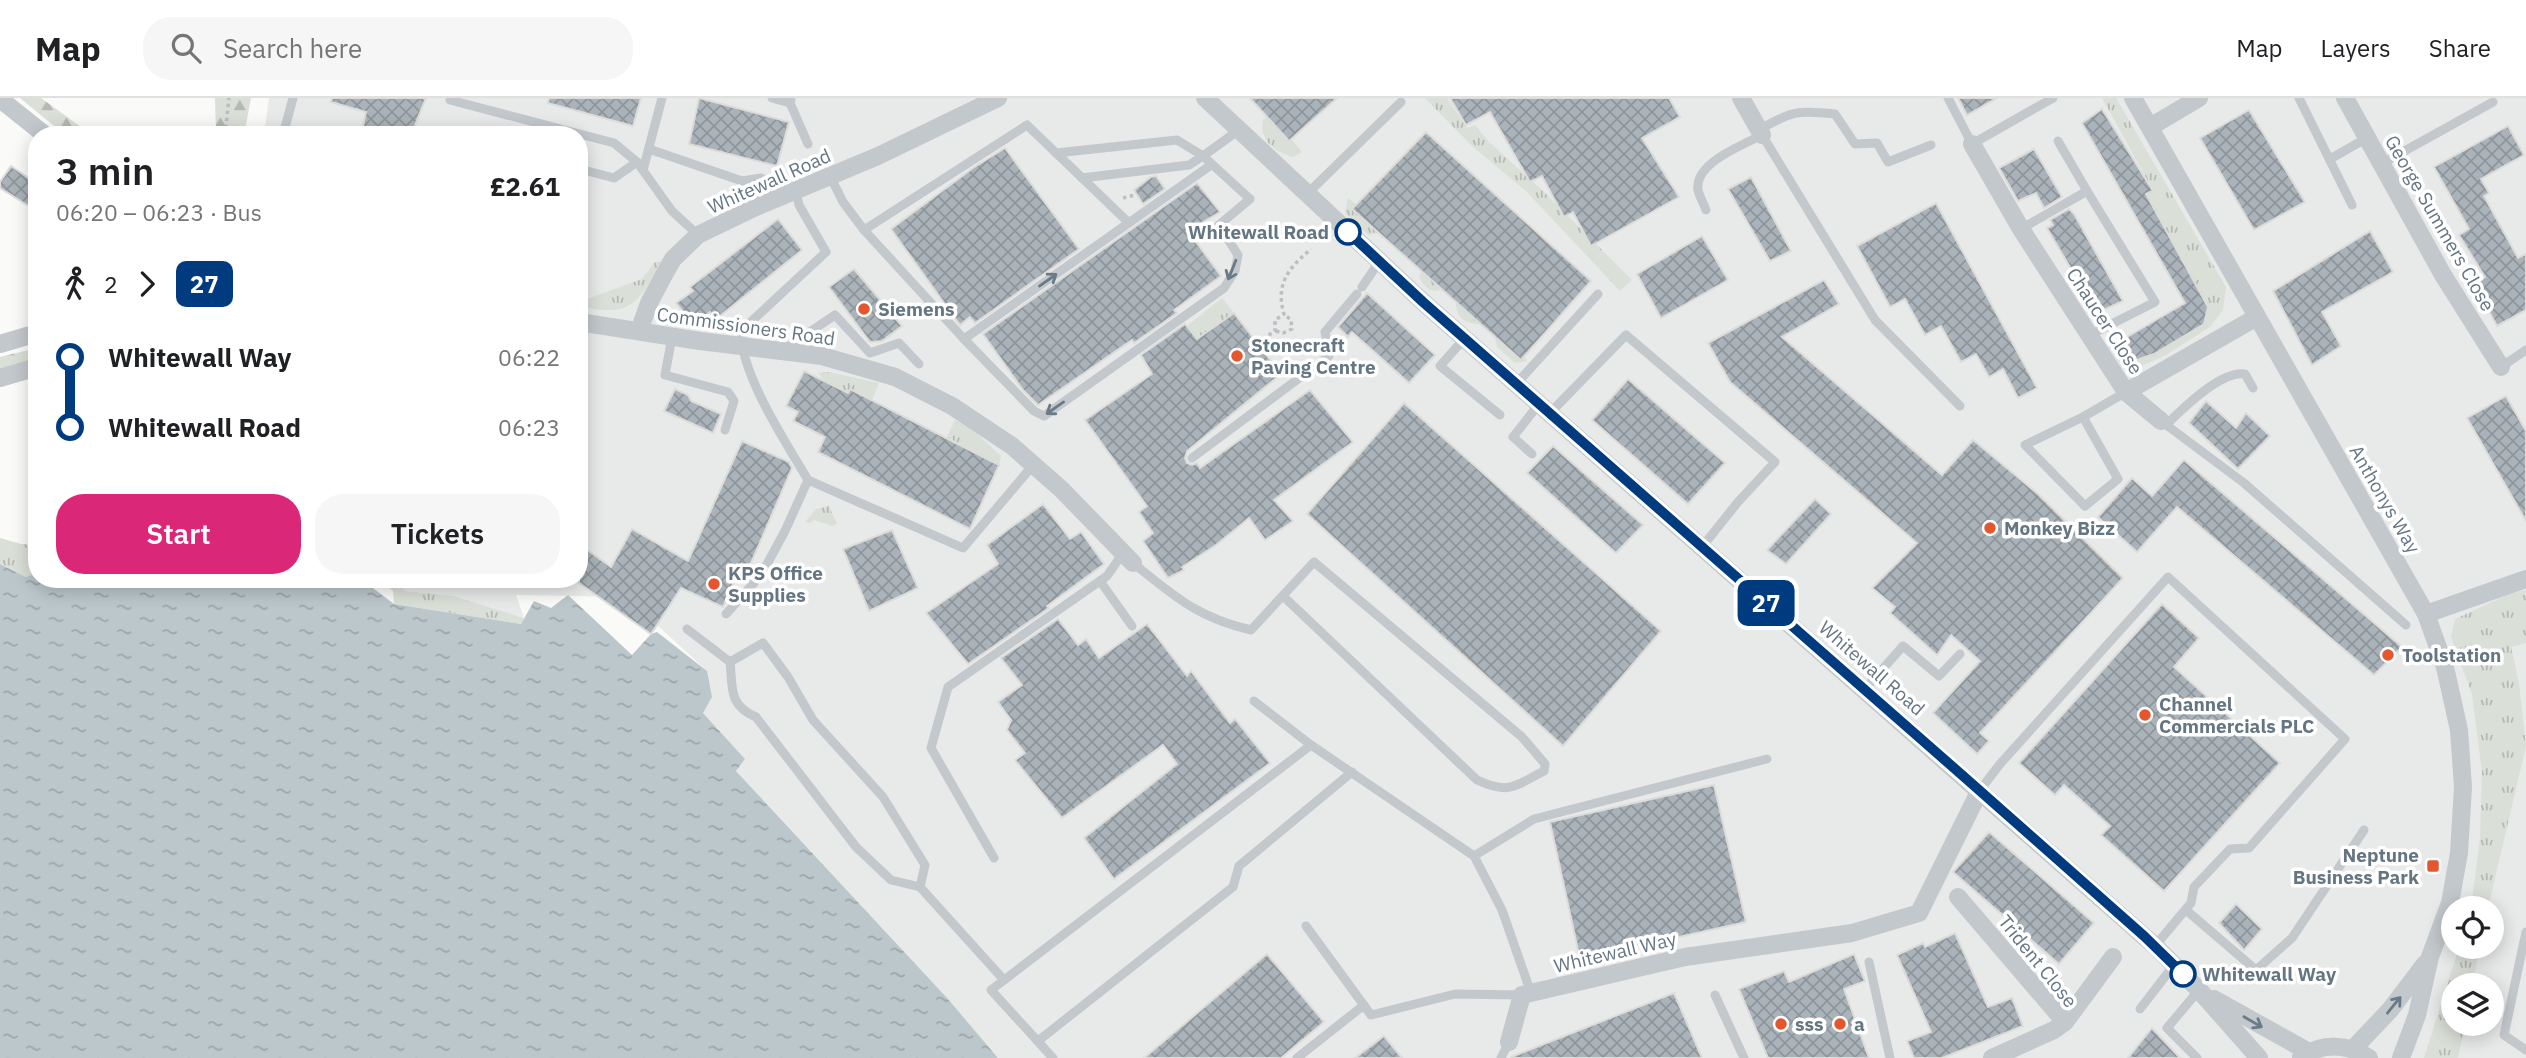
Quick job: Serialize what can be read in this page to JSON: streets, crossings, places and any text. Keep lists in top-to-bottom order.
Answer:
{
  "streets": {
    "street": [
      "Whitewall Road",
      "George Summers Close",
      "Chaucer Close",
      "Commissioners Road",
      "Anthonys Way",
      "Whitewall Way",
      "Trident Close"
    ]
  },
  "crossings": [
    ["Whitewall Road", "Commissioners Road"],
    ["Whitewall Road", "Whitewall Way"],
    ["Chaucer Close", "Anthonys Way"]
  ],
  "places": {
    "other": [
      "Whitewall Road",
      "Siemens",
      "Stonecraft Paving Centre",
      "Monkey Bizz",
      "KPS Office Supplies",
      "Toolstation",
      "Channel Commercials PLC",
      "Whitewall Way",
      "sss",
      "a"
    ],
    "transit": ["Neptune Business Park"]
  },
  "lines": ["bus line 27"],
  "page": {
    "header": "Map",
    "search": "Search here",
    "nav": ["Map", "Layers", "Share"],
    "on_map": "27",
    "heading": ["3 min", "06:20 – 06:23 · Bus", "£2.61"],
    "legs": ["2", "27"],
    "list": [
      {
        "name": "Whitewall Way",
        "value": "06:22"
      },
      {
        "name": "Whitewall Road",
        "value": "06:23"
      }
    ],
    "buttons": ["Start", "Tickets"]
  }
}
